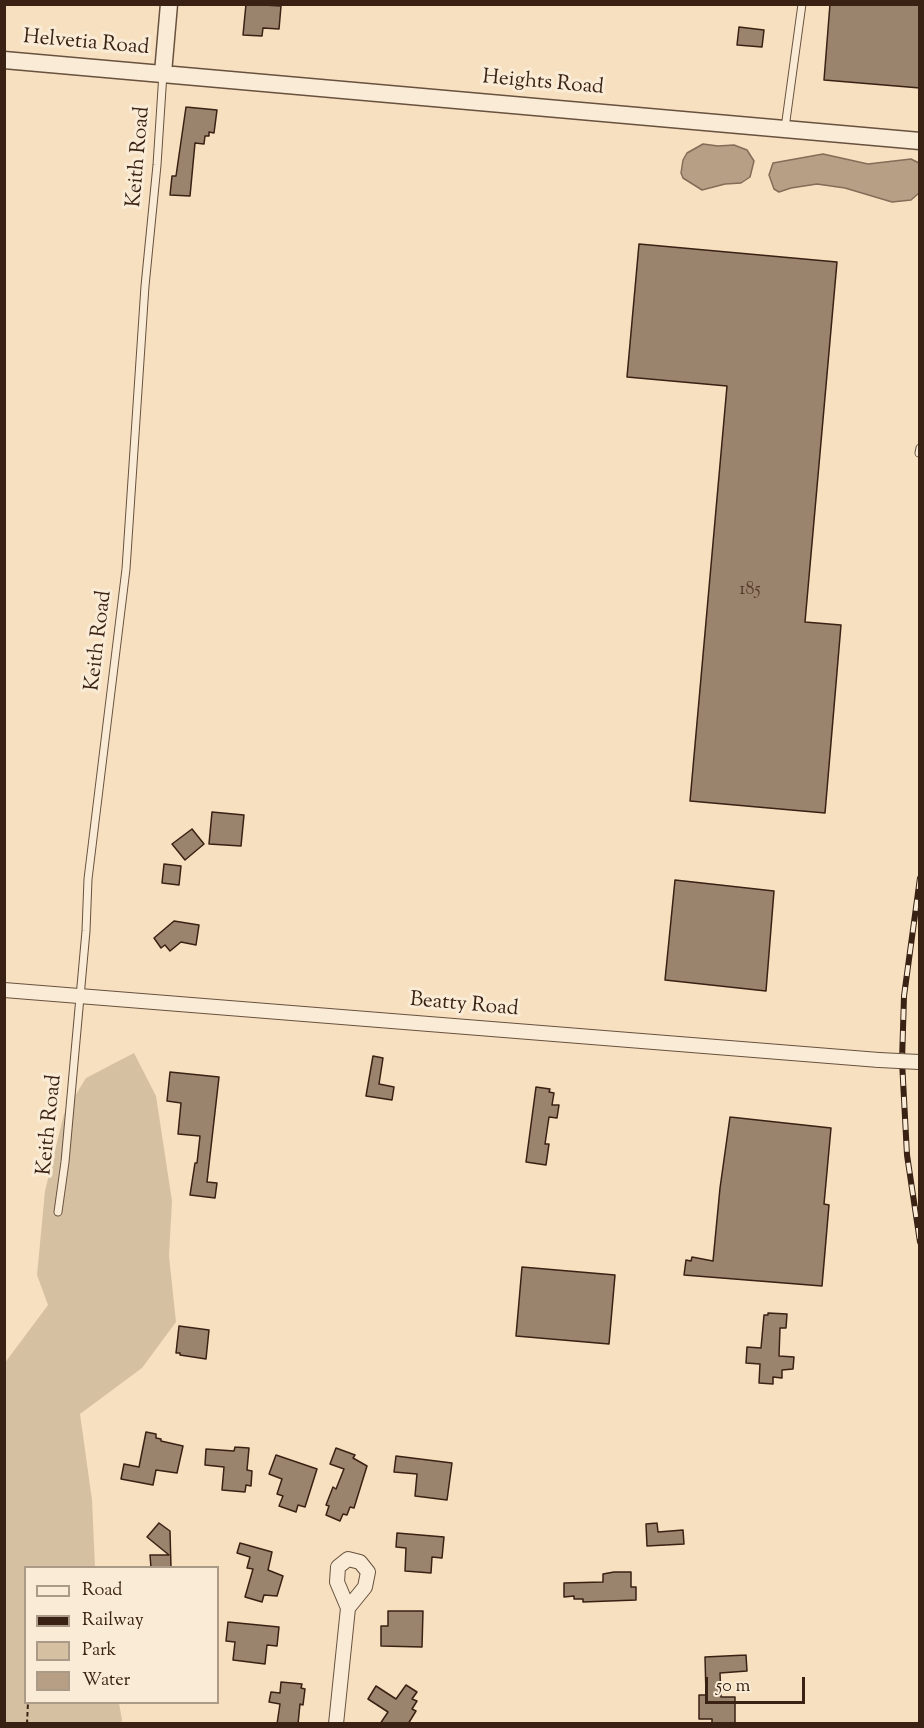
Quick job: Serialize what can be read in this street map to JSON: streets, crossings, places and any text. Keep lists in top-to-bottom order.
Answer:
{
  "streets": {
    "street": ["Helvetia Road", "Heights Road", "Beatty Road"],
    "lane": ["Keith Road"]
  },
  "crossings": [
    ["Helvetia Road", "Heights Road"],
    ["Helvetia Road", "Keith Road"],
    ["Heights Road", "Keith Road"],
    ["Keith Road", "Beatty Road"]
  ],
  "house_numbers": ["185"],
  "legend": [
    "Road",
    "Railway",
    "Park",
    "Water"
  ],
  "scale_bar": "50 m"
}
